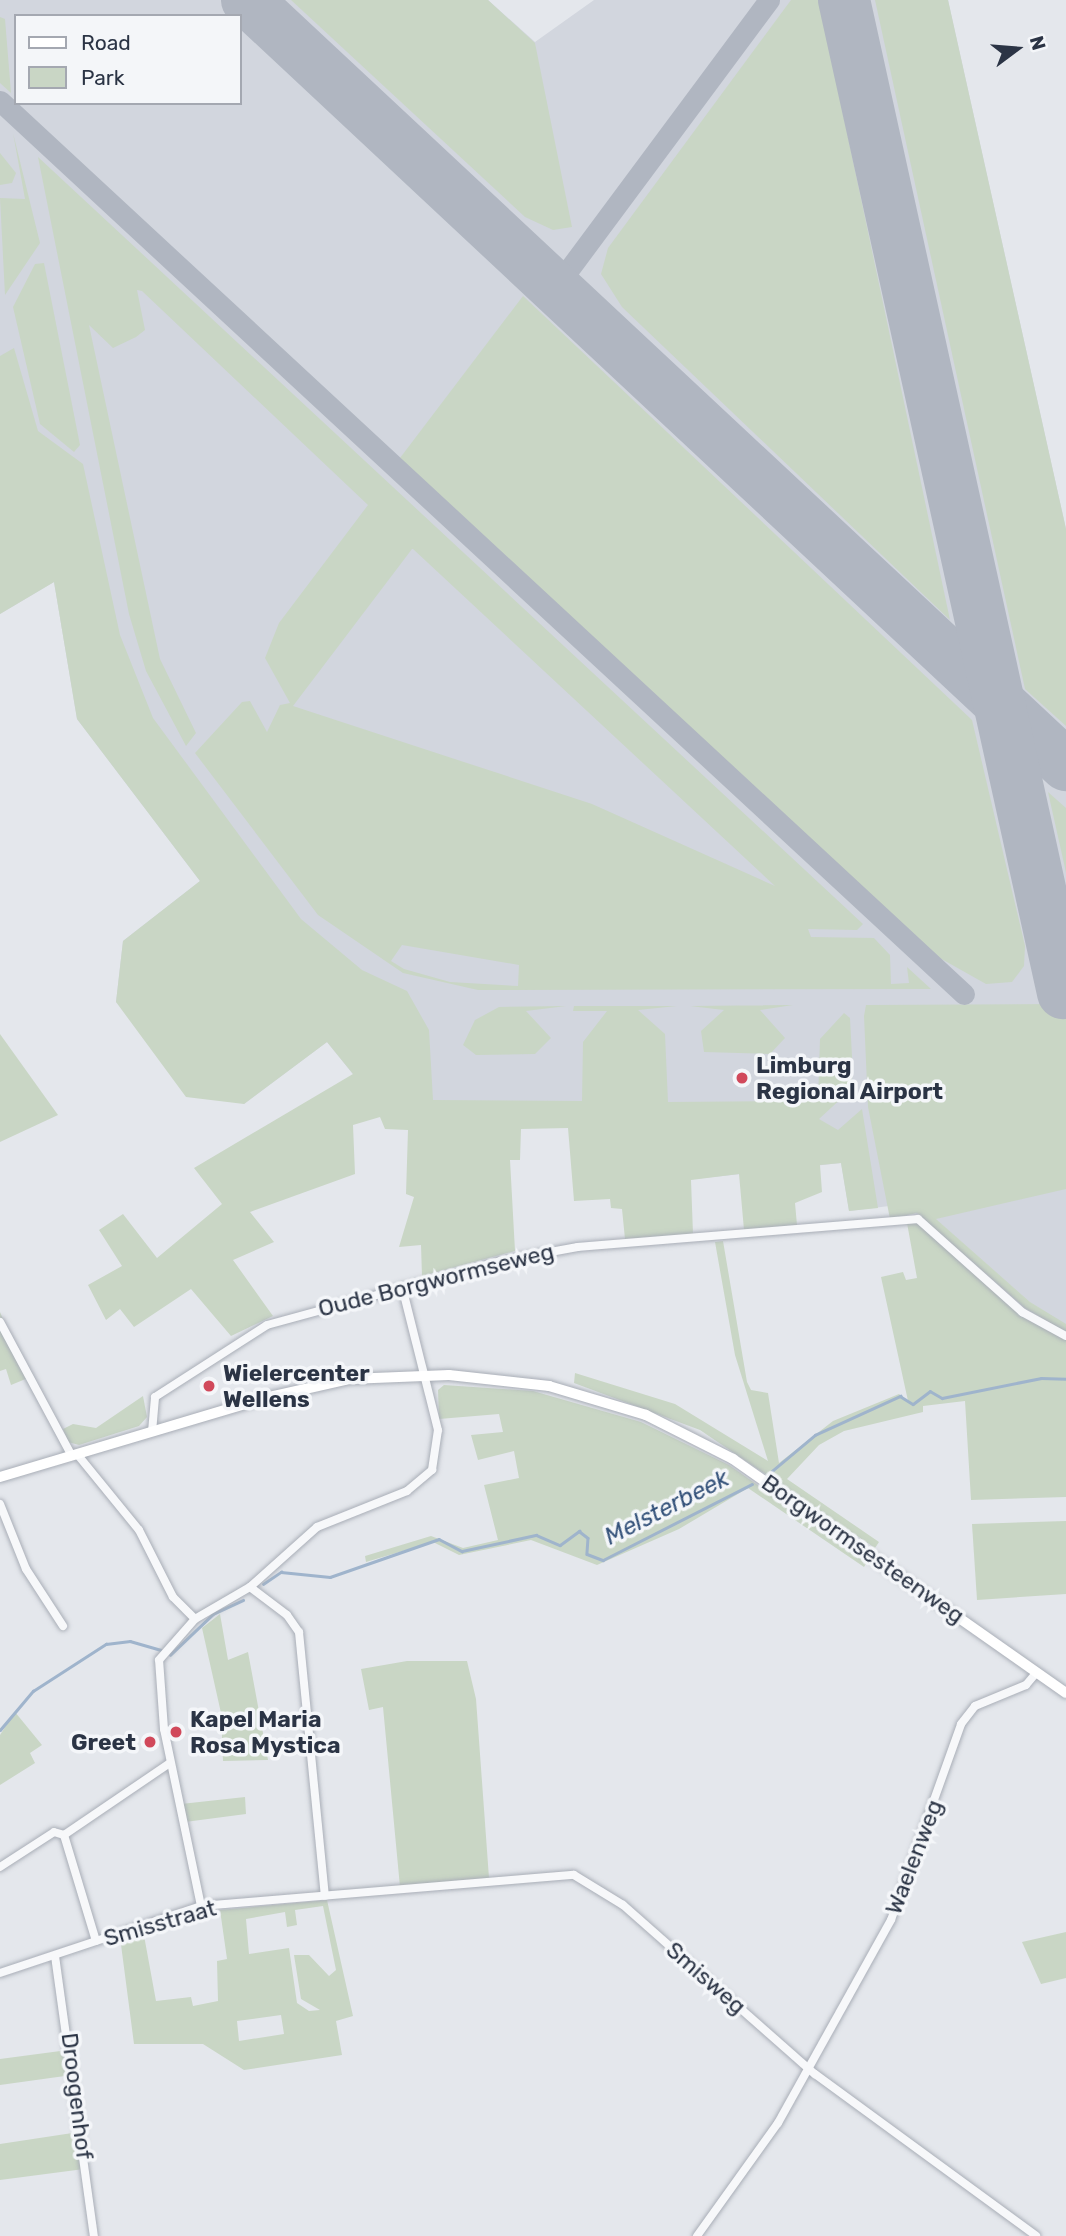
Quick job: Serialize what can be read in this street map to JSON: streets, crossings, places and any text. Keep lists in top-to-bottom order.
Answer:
{
  "streets": {
    "main road": ["Borgwormsesteenweg"],
    "street": [
      "Oude Borgwormseweg",
      "Waelenweg",
      "Smisstraat",
      "Smisweg",
      "Droogenhof"
    ]
  },
  "crossings": [
    ["Oude Borgwormseweg", "Borgwormsesteenweg"],
    ["Borgwormsesteenweg", "Waelenweg"],
    ["Waelenweg", "Smisweg"],
    ["Smisstraat", "Smisweg"],
    ["Smisstraat", "Droogenhof"]
  ],
  "water": ["Melsterbeek"],
  "places": [
    "Limburg Regional Airport",
    "Wielercenter Wellens",
    "Kapel Maria Rosa Mystica",
    "Greet"
  ],
  "legend": ["Road", "Park"],
  "north": "right"
}
